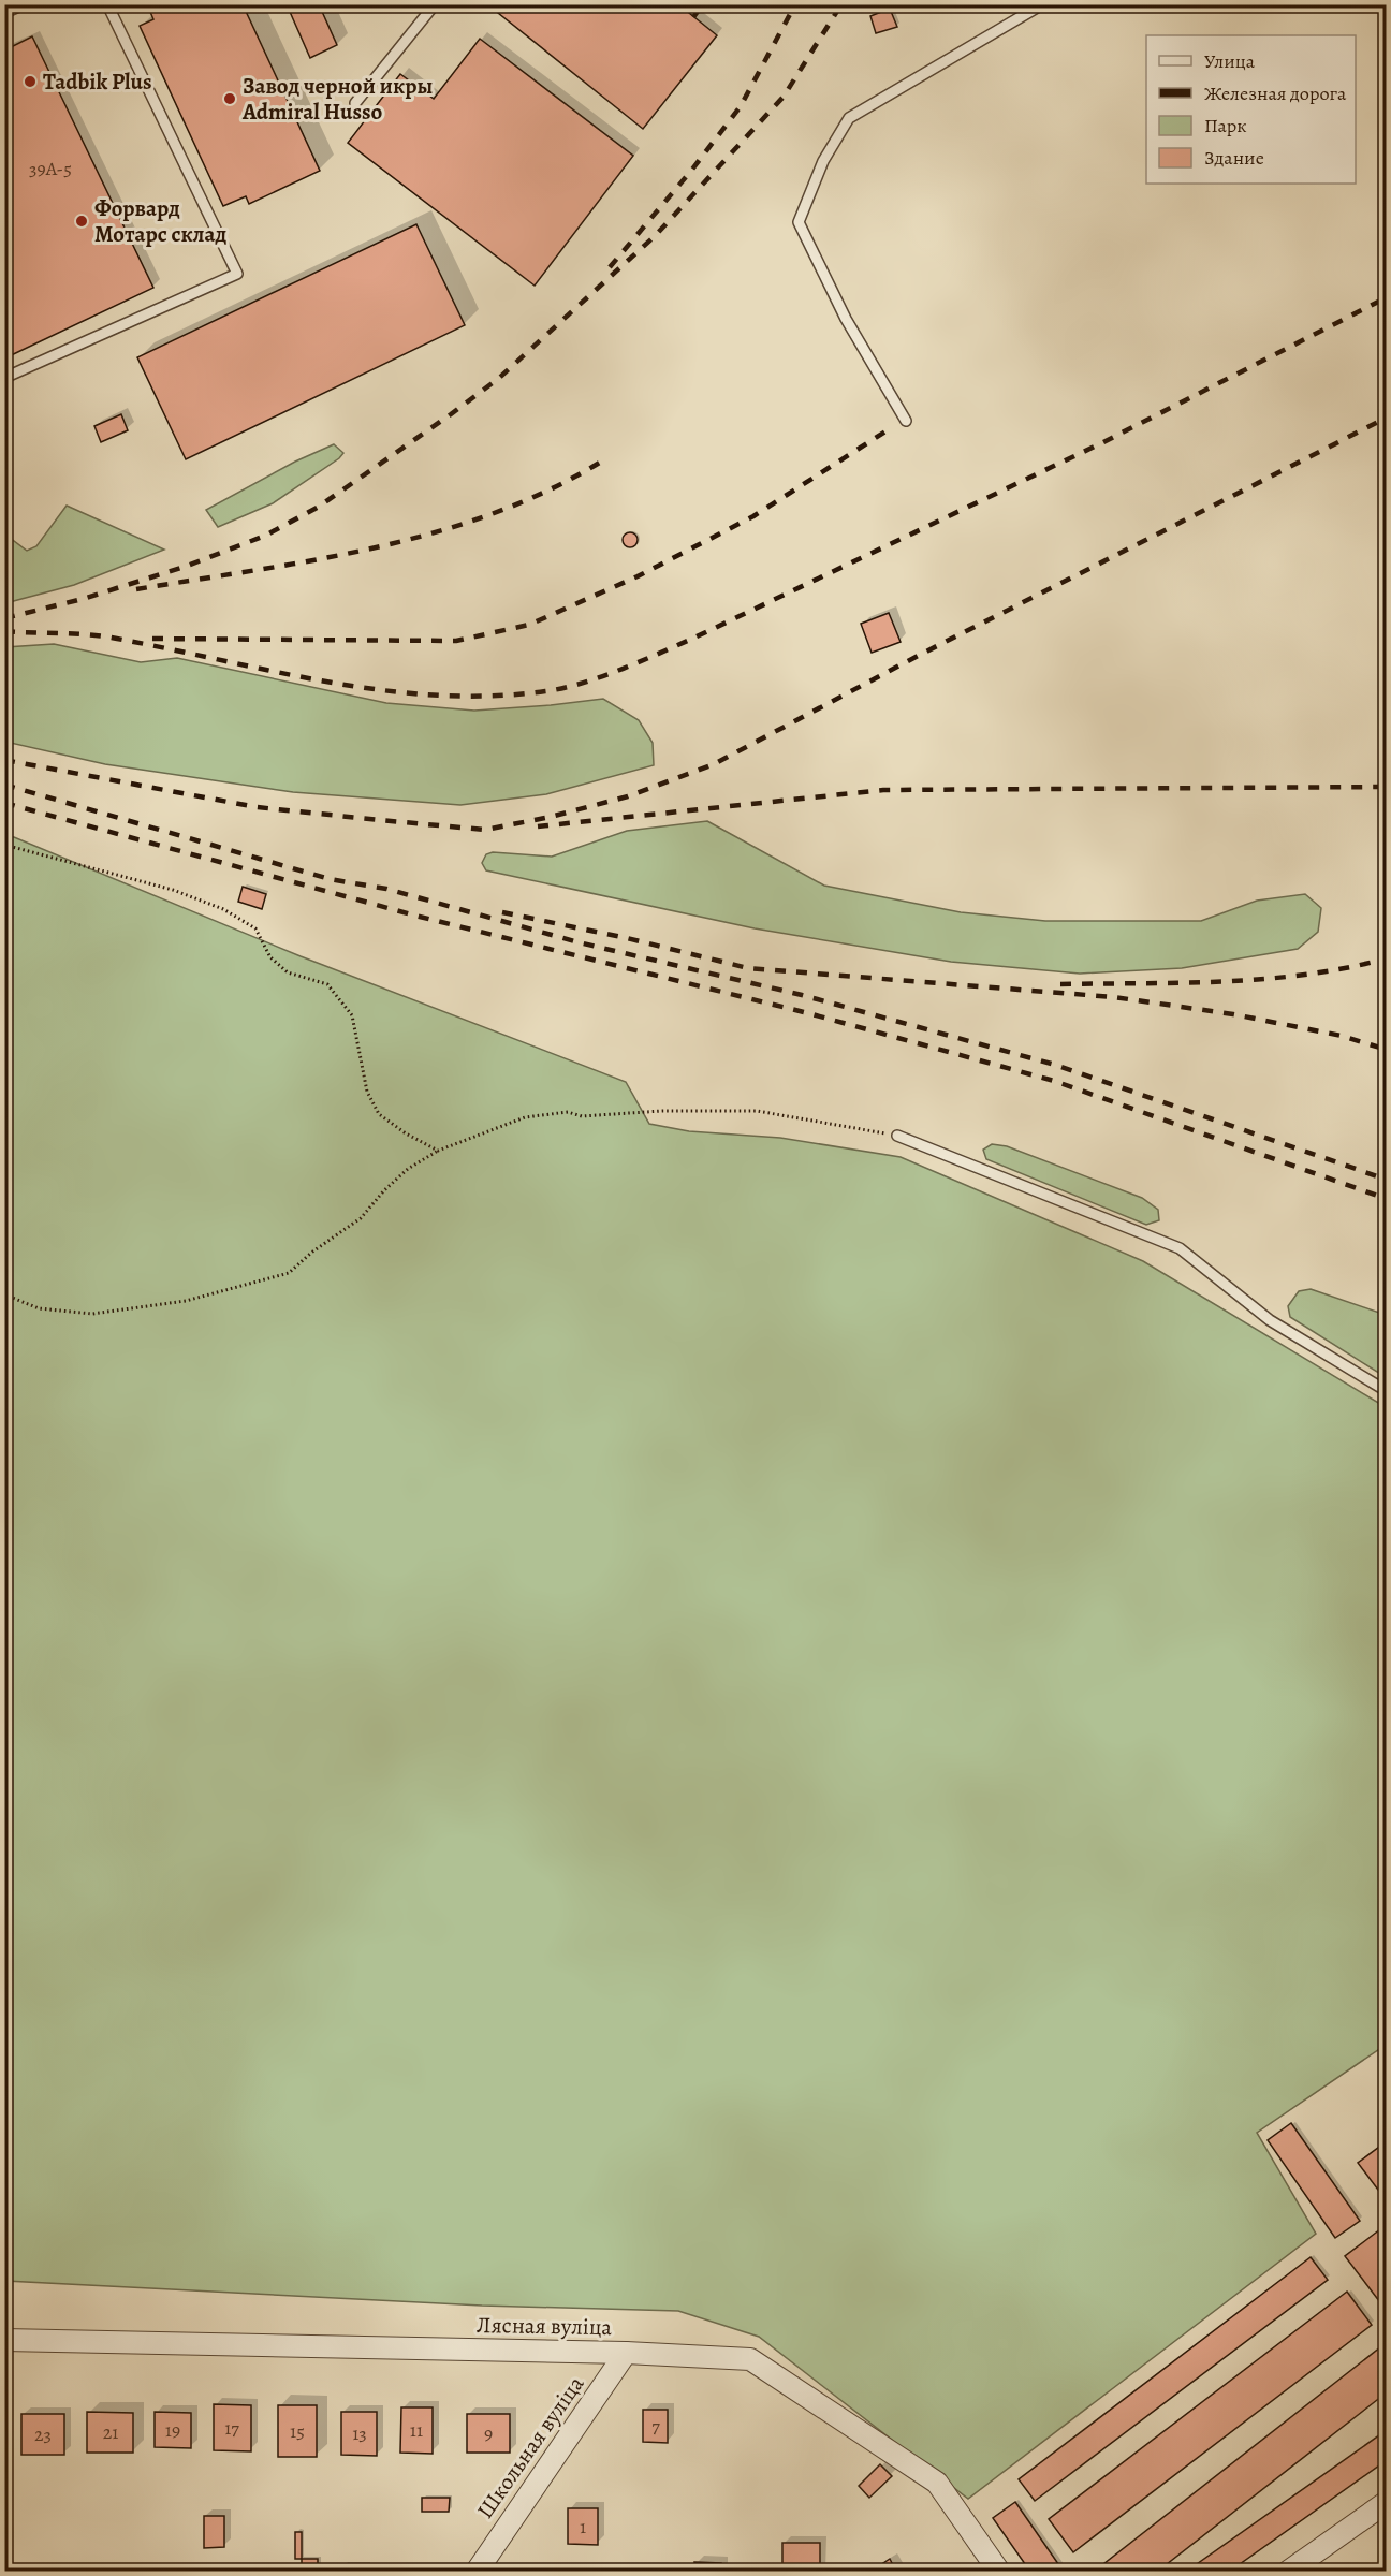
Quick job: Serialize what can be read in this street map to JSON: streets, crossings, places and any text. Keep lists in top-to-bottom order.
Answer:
{
  "streets": {
    "street": ["Лясная вуліца", "Школьная вуліца"]
  },
  "crossings": [
    ["Лясная вуліца", "Школьная вуліца"]
  ],
  "places": ["Tadbik Plus", "Завод черной икры Admiral Husso", "Форвард Мотарс склад"],
  "house_numbers": [
    "39А-5",
    "7",
    "17",
    "19",
    "11",
    "15",
    "21",
    "13",
    "9",
    "23",
    "1"
  ],
  "legend": [
    "Улица",
    "Железная дорога",
    "Парк",
    "Здание"
  ]
}
